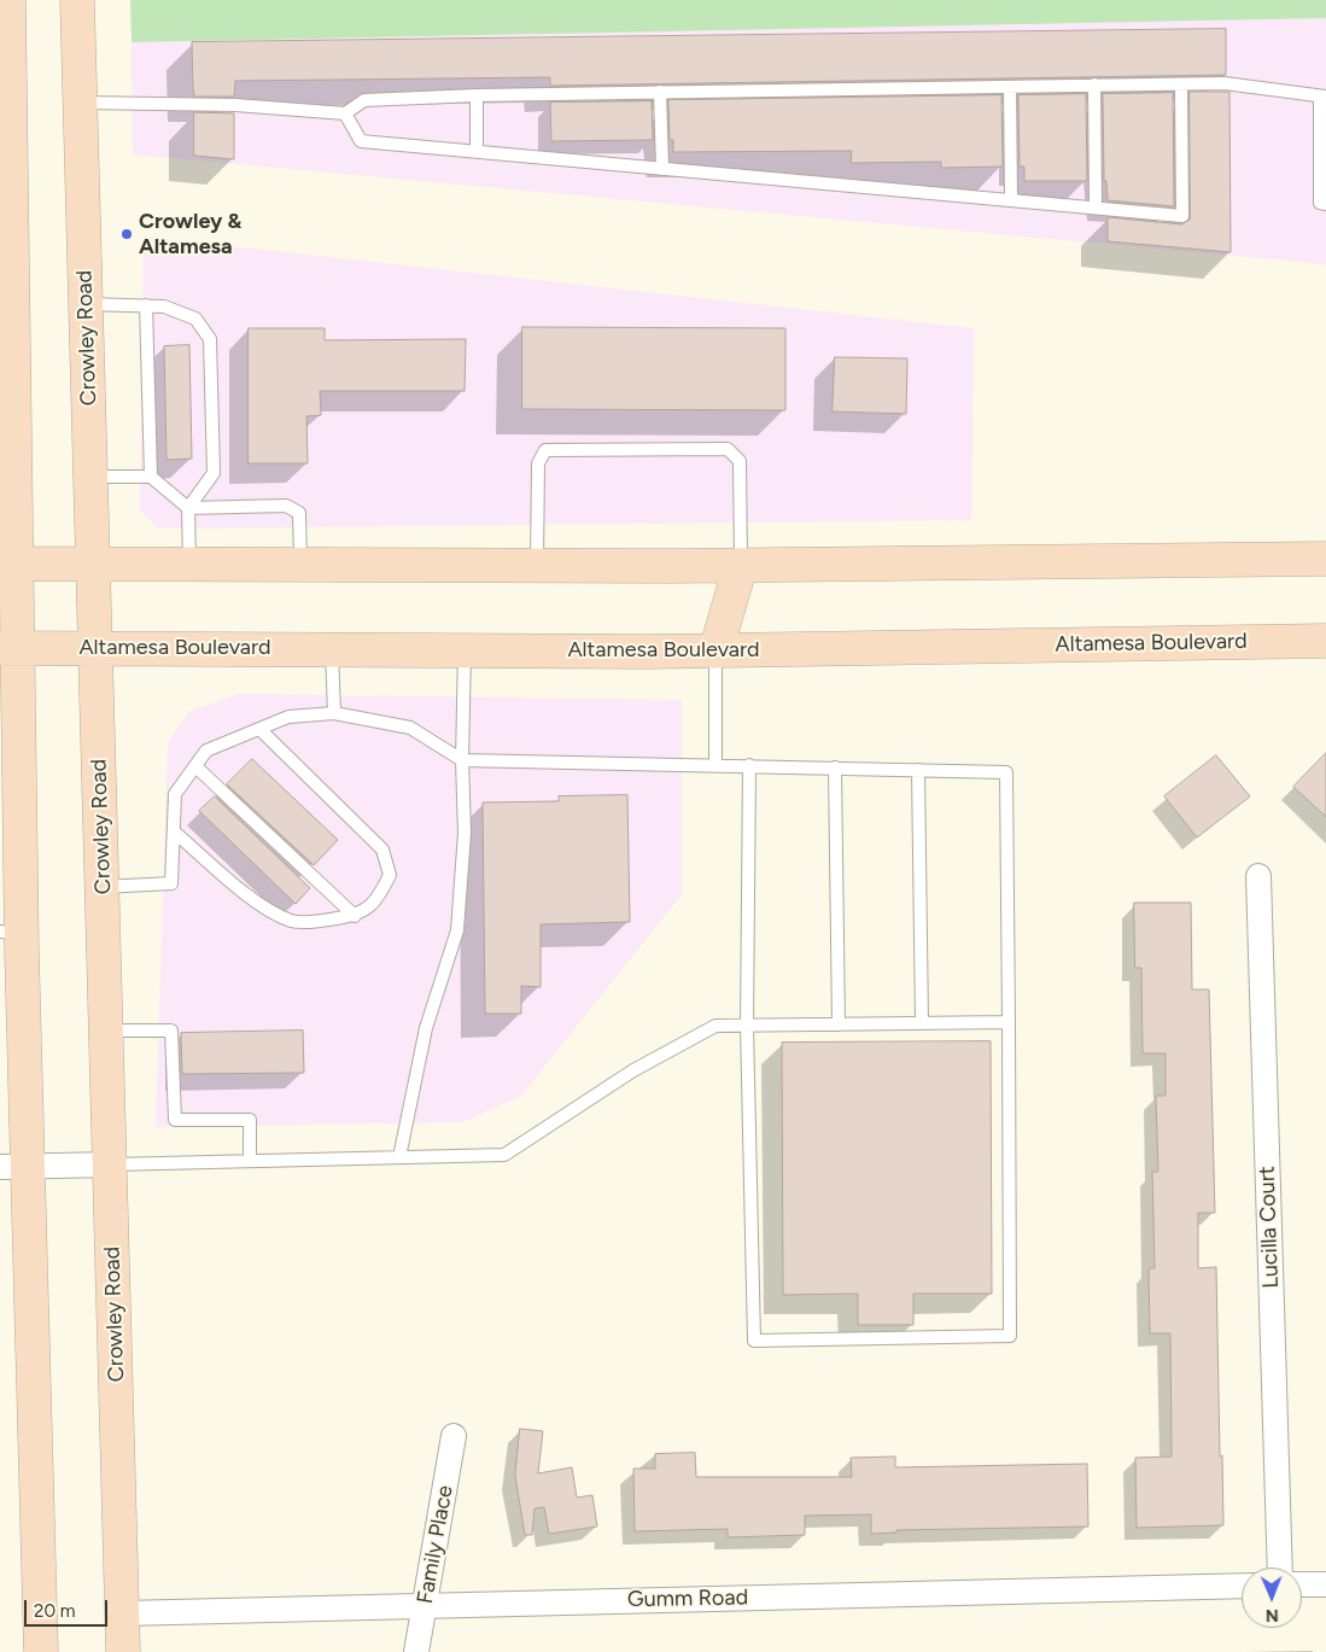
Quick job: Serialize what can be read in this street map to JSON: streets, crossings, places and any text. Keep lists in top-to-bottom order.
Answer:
{
  "streets": {
    "main road": ["Crowley Road", "Altamesa Boulevard"],
    "street": ["Lucilla Court", "Family Place", "Gumm Road"]
  },
  "crossings": [
    ["Crowley Road", "Altamesa Boulevard"],
    ["Crowley Road", "Gumm Road"],
    ["Family Place", "Gumm Road"]
  ],
  "places": ["Crowley & Altamesa"],
  "scale_bar": "20 m",
  "north": "bottom"
}
